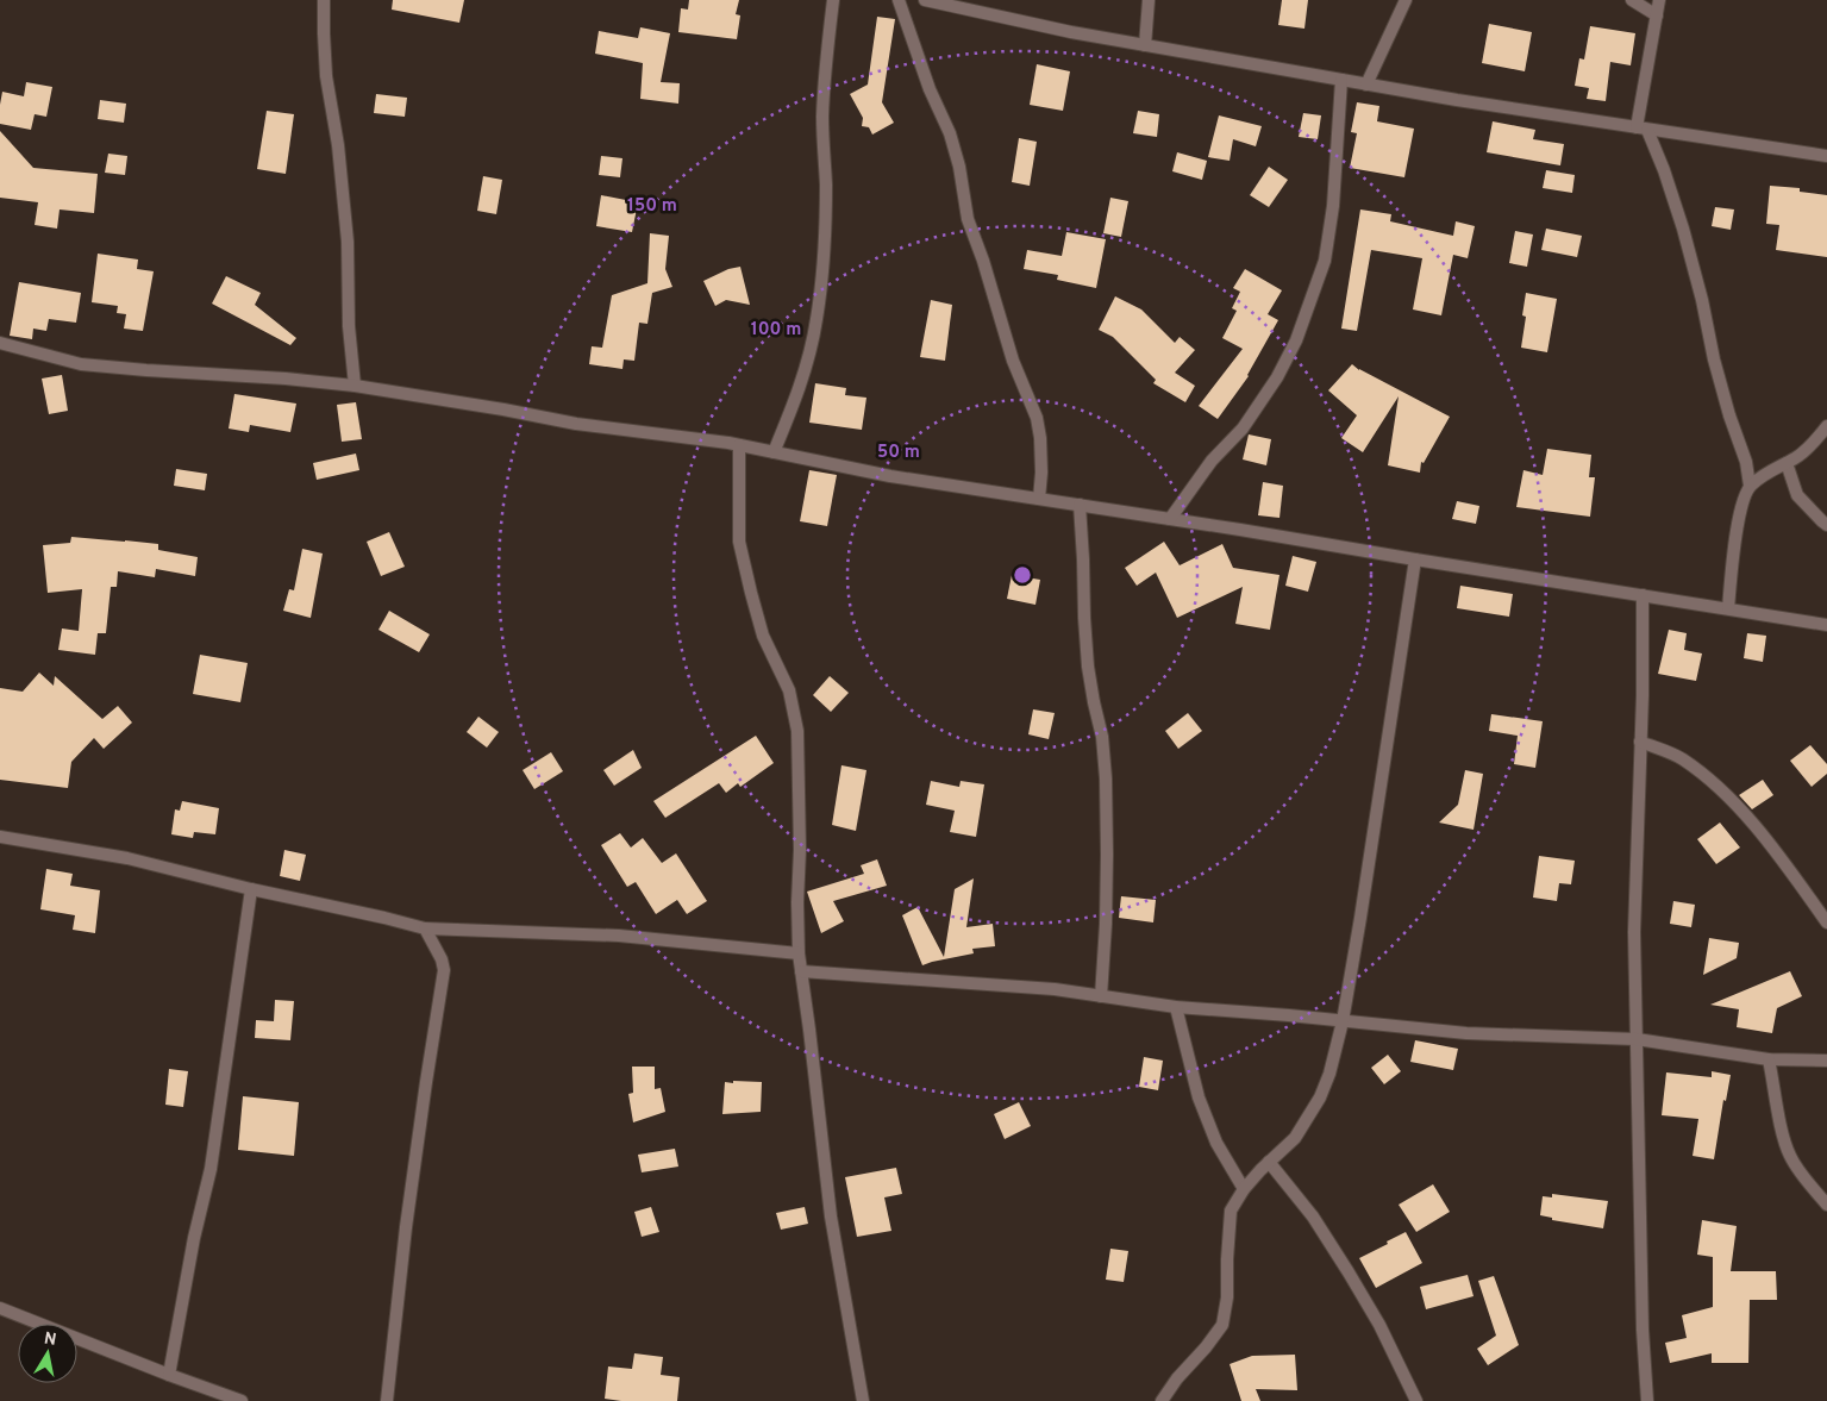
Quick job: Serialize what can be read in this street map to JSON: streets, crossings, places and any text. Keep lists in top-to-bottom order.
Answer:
{
  "north": "top",
  "rings": ["150 m", "100 m", "50 m"]
}
